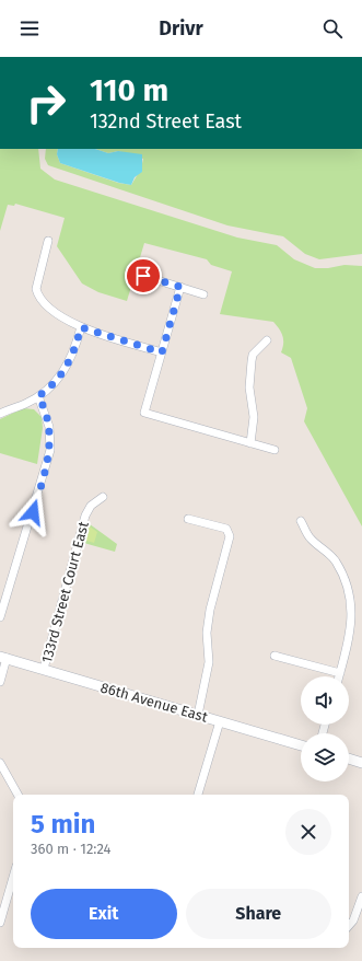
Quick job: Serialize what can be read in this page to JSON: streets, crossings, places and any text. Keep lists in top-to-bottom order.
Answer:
{
  "streets": {
    "street": ["133rd Street Court East", "86th Avenue East"]
  },
  "crossings": [
    ["133rd Street Court East", "86th Avenue East"]
  ],
  "page": {
    "header": "Drivr",
    "turn": ["110 m", "132nd Street East"],
    "heading": ["5 min", "360 m · 12:24"],
    "buttons": ["Exit", "Share"]
  }
}
